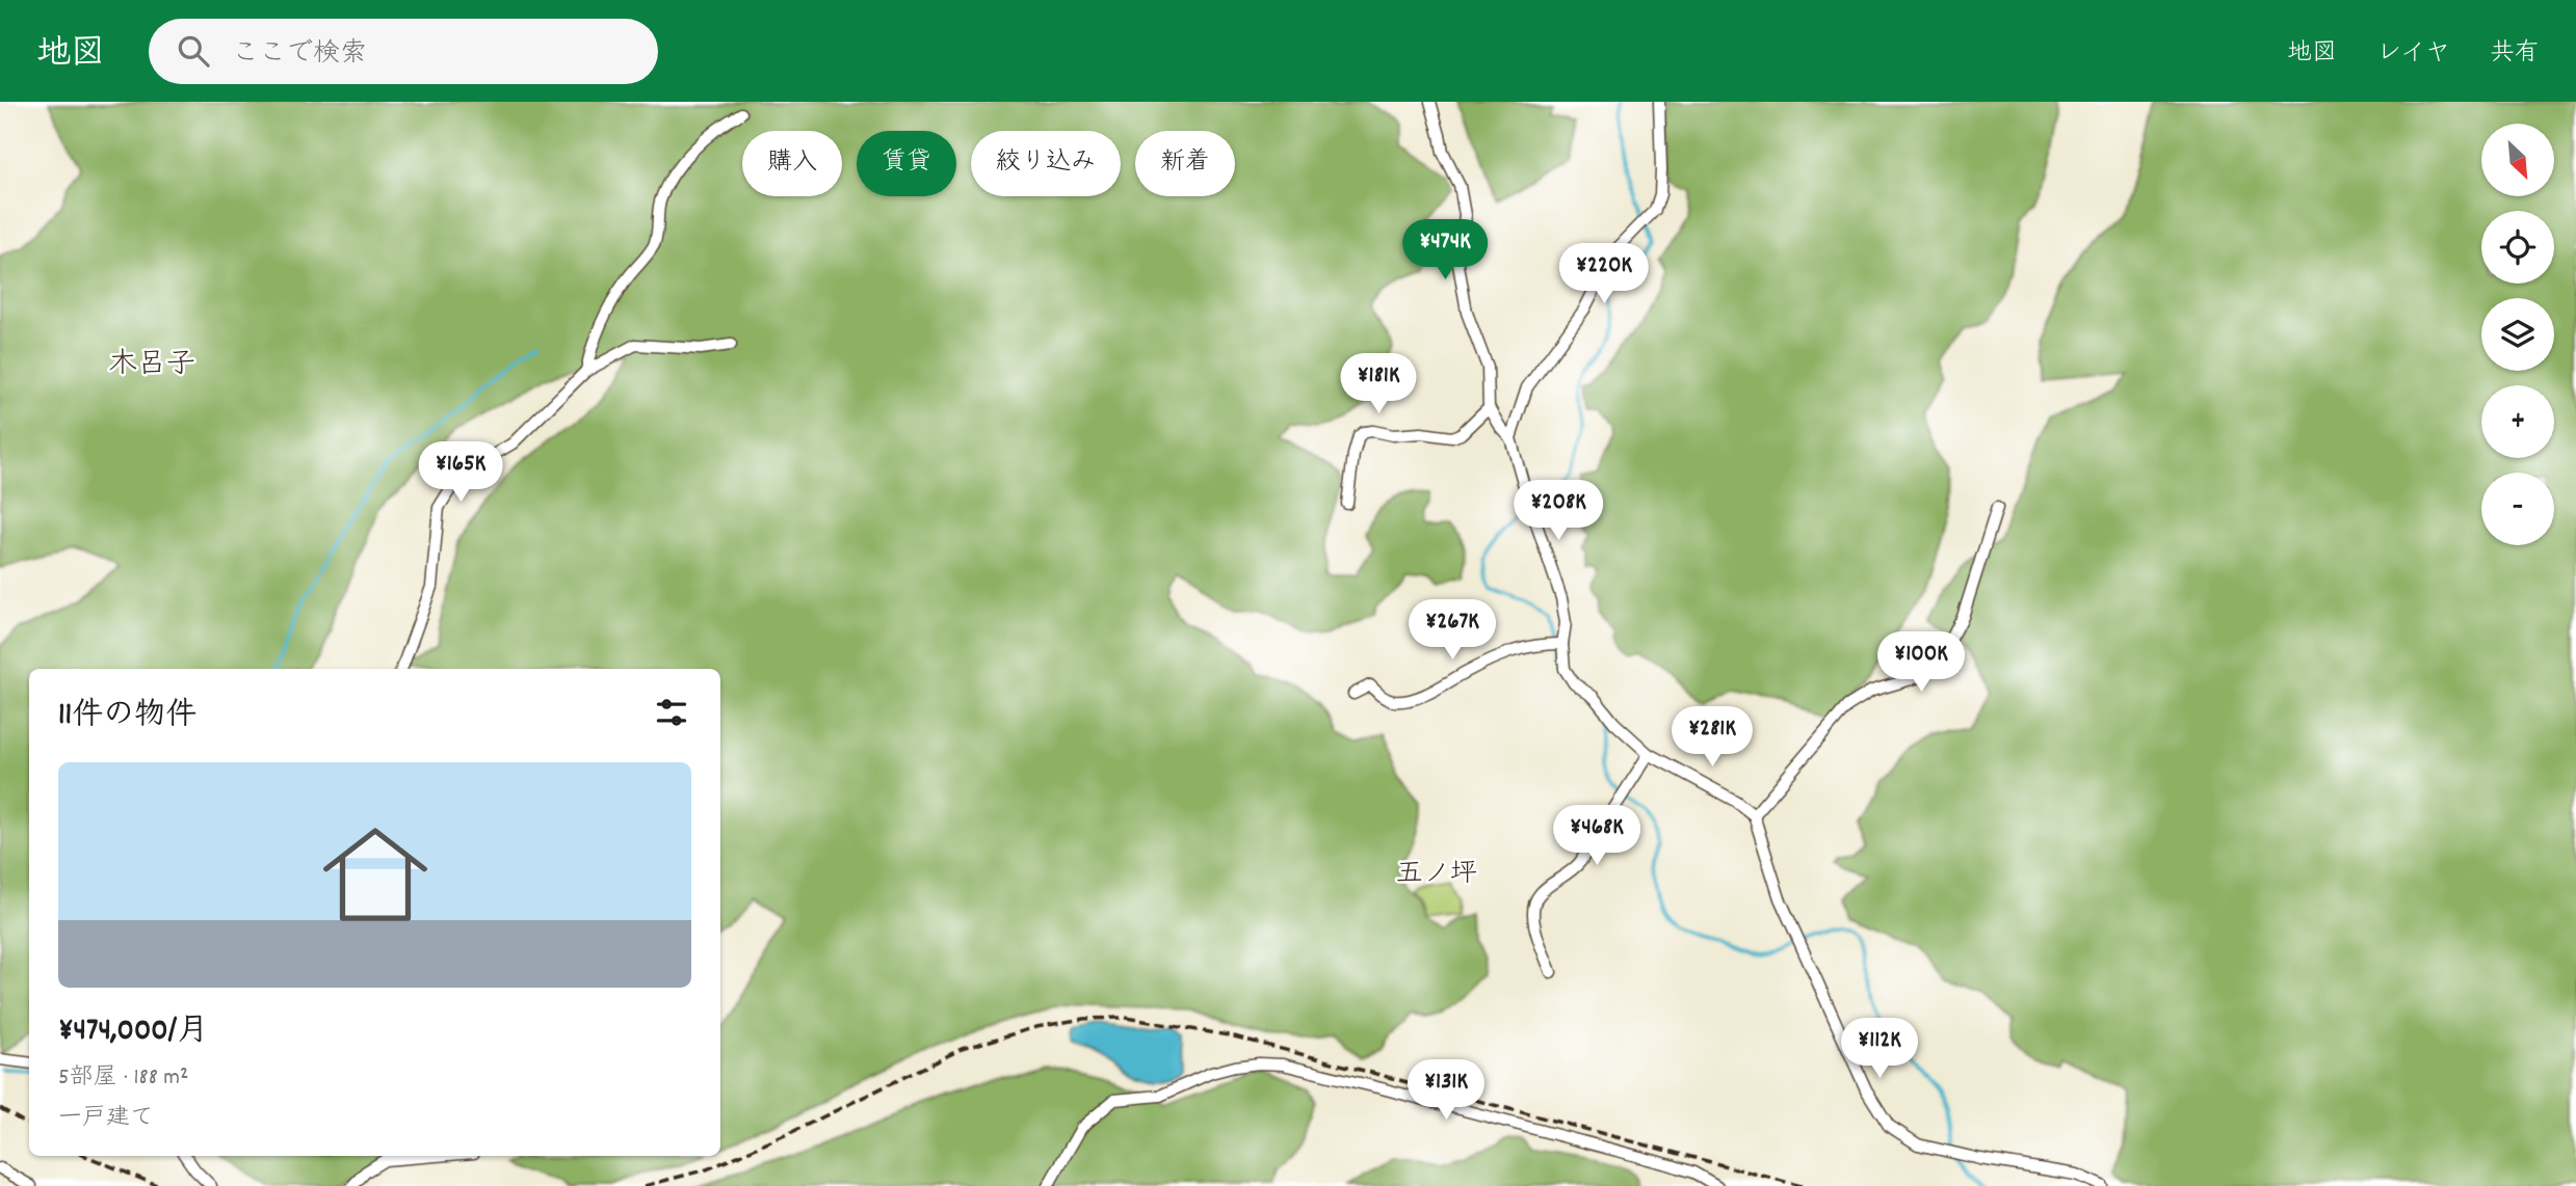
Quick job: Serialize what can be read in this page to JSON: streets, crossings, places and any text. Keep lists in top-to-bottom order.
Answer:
{
  "districts": ["木呂子", "五ノ坪"],
  "north": "bottom right",
  "page": {
    "header": "地図",
    "search": "ここで検索",
    "nav": ["地図", "レイヤ", "共有"],
    "map_buttons": ["+", "−"],
    "chip": [
      "購入",
      "賃貸",
      "絞り込み",
      "新着"
    ],
    "price": [
      "¥474K",
      "¥220K",
      "¥181K",
      "¥165K",
      "¥208K",
      "¥267K",
      "¥100K",
      "¥281K",
      "¥468K",
      "¥112K",
      "¥131K"
    ],
    "heading": "11件の物件",
    "list": [
      {
        "name": "¥474,000/月",
        "note": "5部屋 · 188 m² · 一戸建て"
      }
    ]
  }
}
